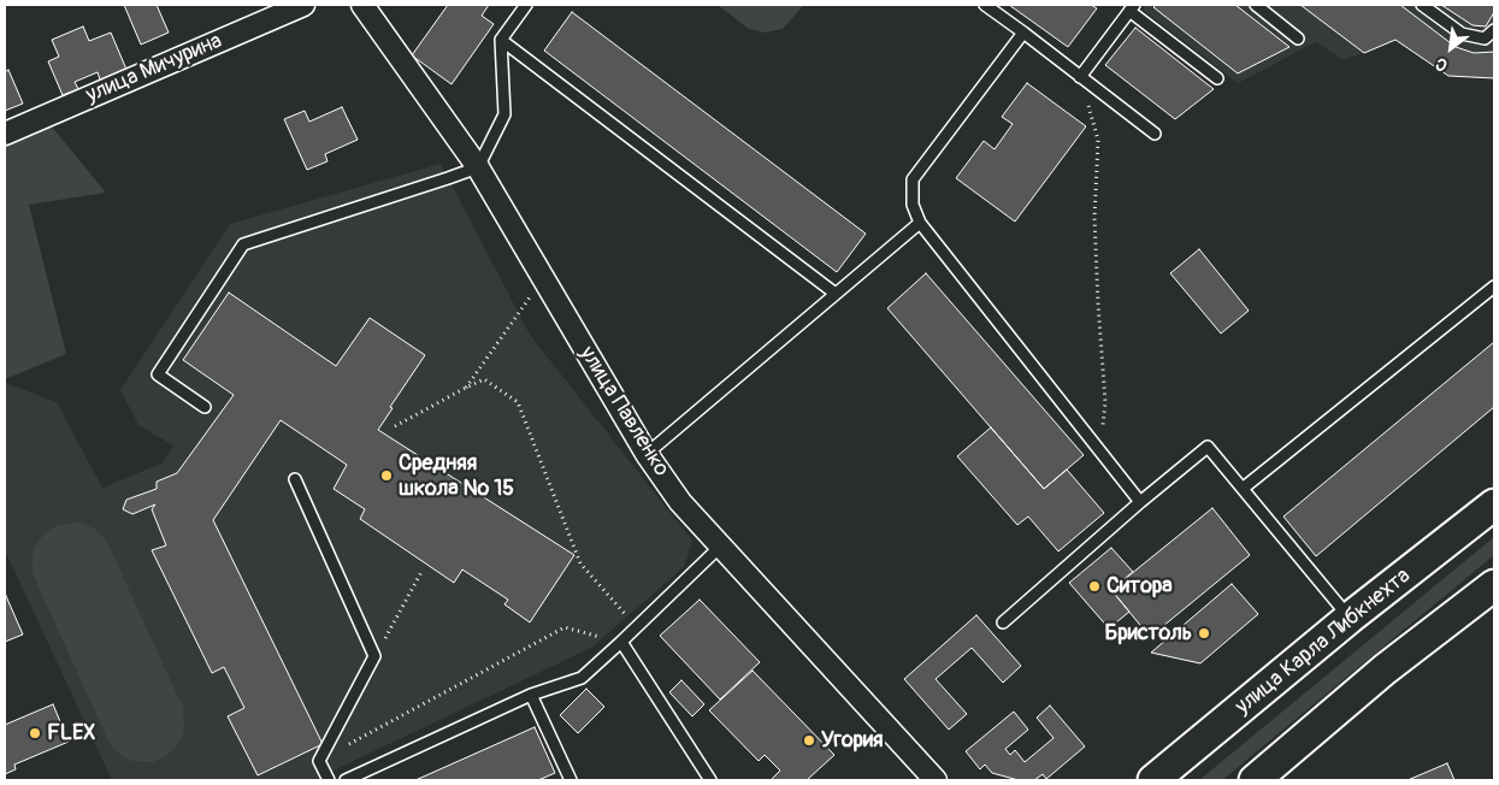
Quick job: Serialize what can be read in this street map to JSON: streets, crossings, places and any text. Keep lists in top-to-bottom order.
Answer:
{
  "streets": {
    "main road": ["улица Карла Либкнехта"],
    "street": ["улица Мичурина", "улица Павленко"]
  },
  "places": [
    "Средняя школа № 15",
    "Ситора",
    "Бристоль",
    "FLEX",
    "Угория"
  ],
  "north": "bottom left"
}
